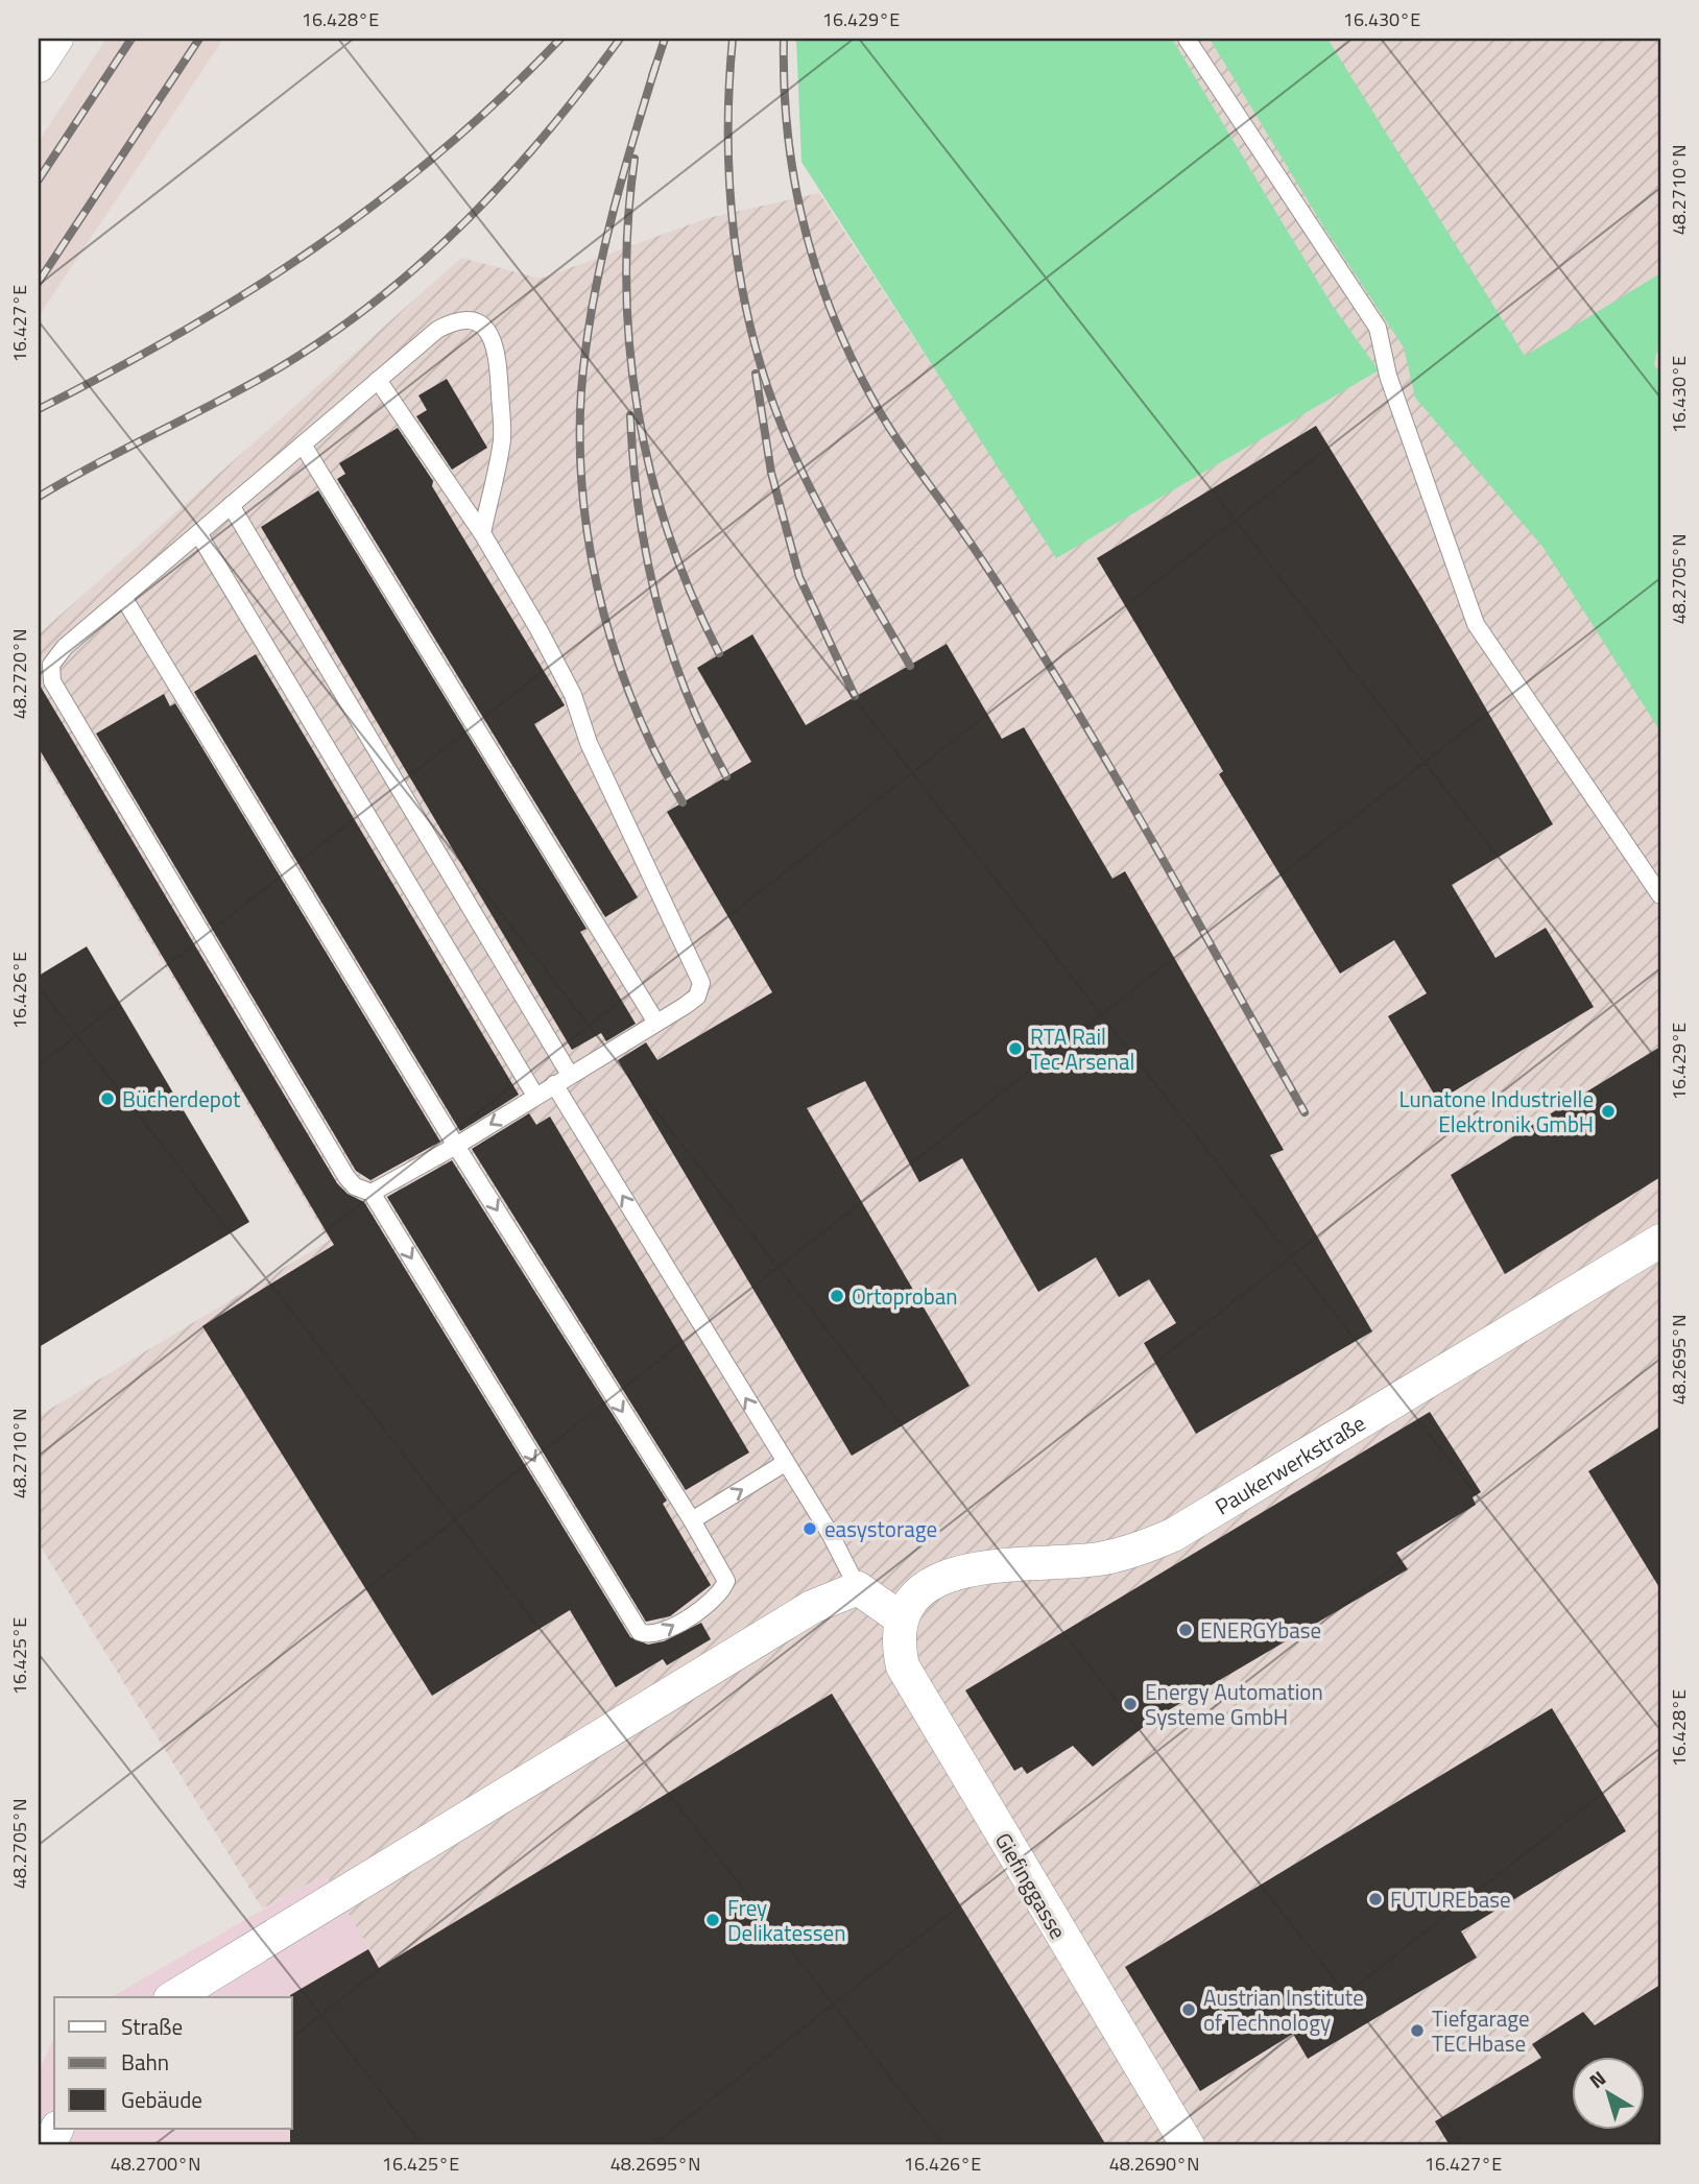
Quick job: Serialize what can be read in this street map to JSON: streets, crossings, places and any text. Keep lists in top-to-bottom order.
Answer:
{
  "streets": {
    "street": ["Paukerwerkstraße", "Giefinggasse"]
  },
  "crossings": [
    ["Paukerwerkstraße", "Giefinggasse"]
  ],
  "places": [
    "RTA Rail Tec Arsenal",
    "Bücherdepot",
    "Lunatone Industrielle Elektronik GmbH",
    "Ortoproban",
    "easystorage",
    "ENERGYbase",
    "Energy Automation Systeme GmbH",
    "FUTUREbase",
    "Frey Delikatessen",
    "Austrian Institute of Technology",
    "Tiefgarage TECHbase"
  ],
  "legend": ["Straße", "Bahn", "Gebäude"],
  "north": "top left",
  "coordinates": [
    "16.428°E",
    "16.429°E",
    "16.430°E",
    "48.2710°N",
    "16.427°E",
    "48.2705°N",
    "48.2720°N",
    "16.426°E",
    "48.2695°N",
    "16.425°E",
    "48.2700°N",
    "48.2690°N"
  ]
}
